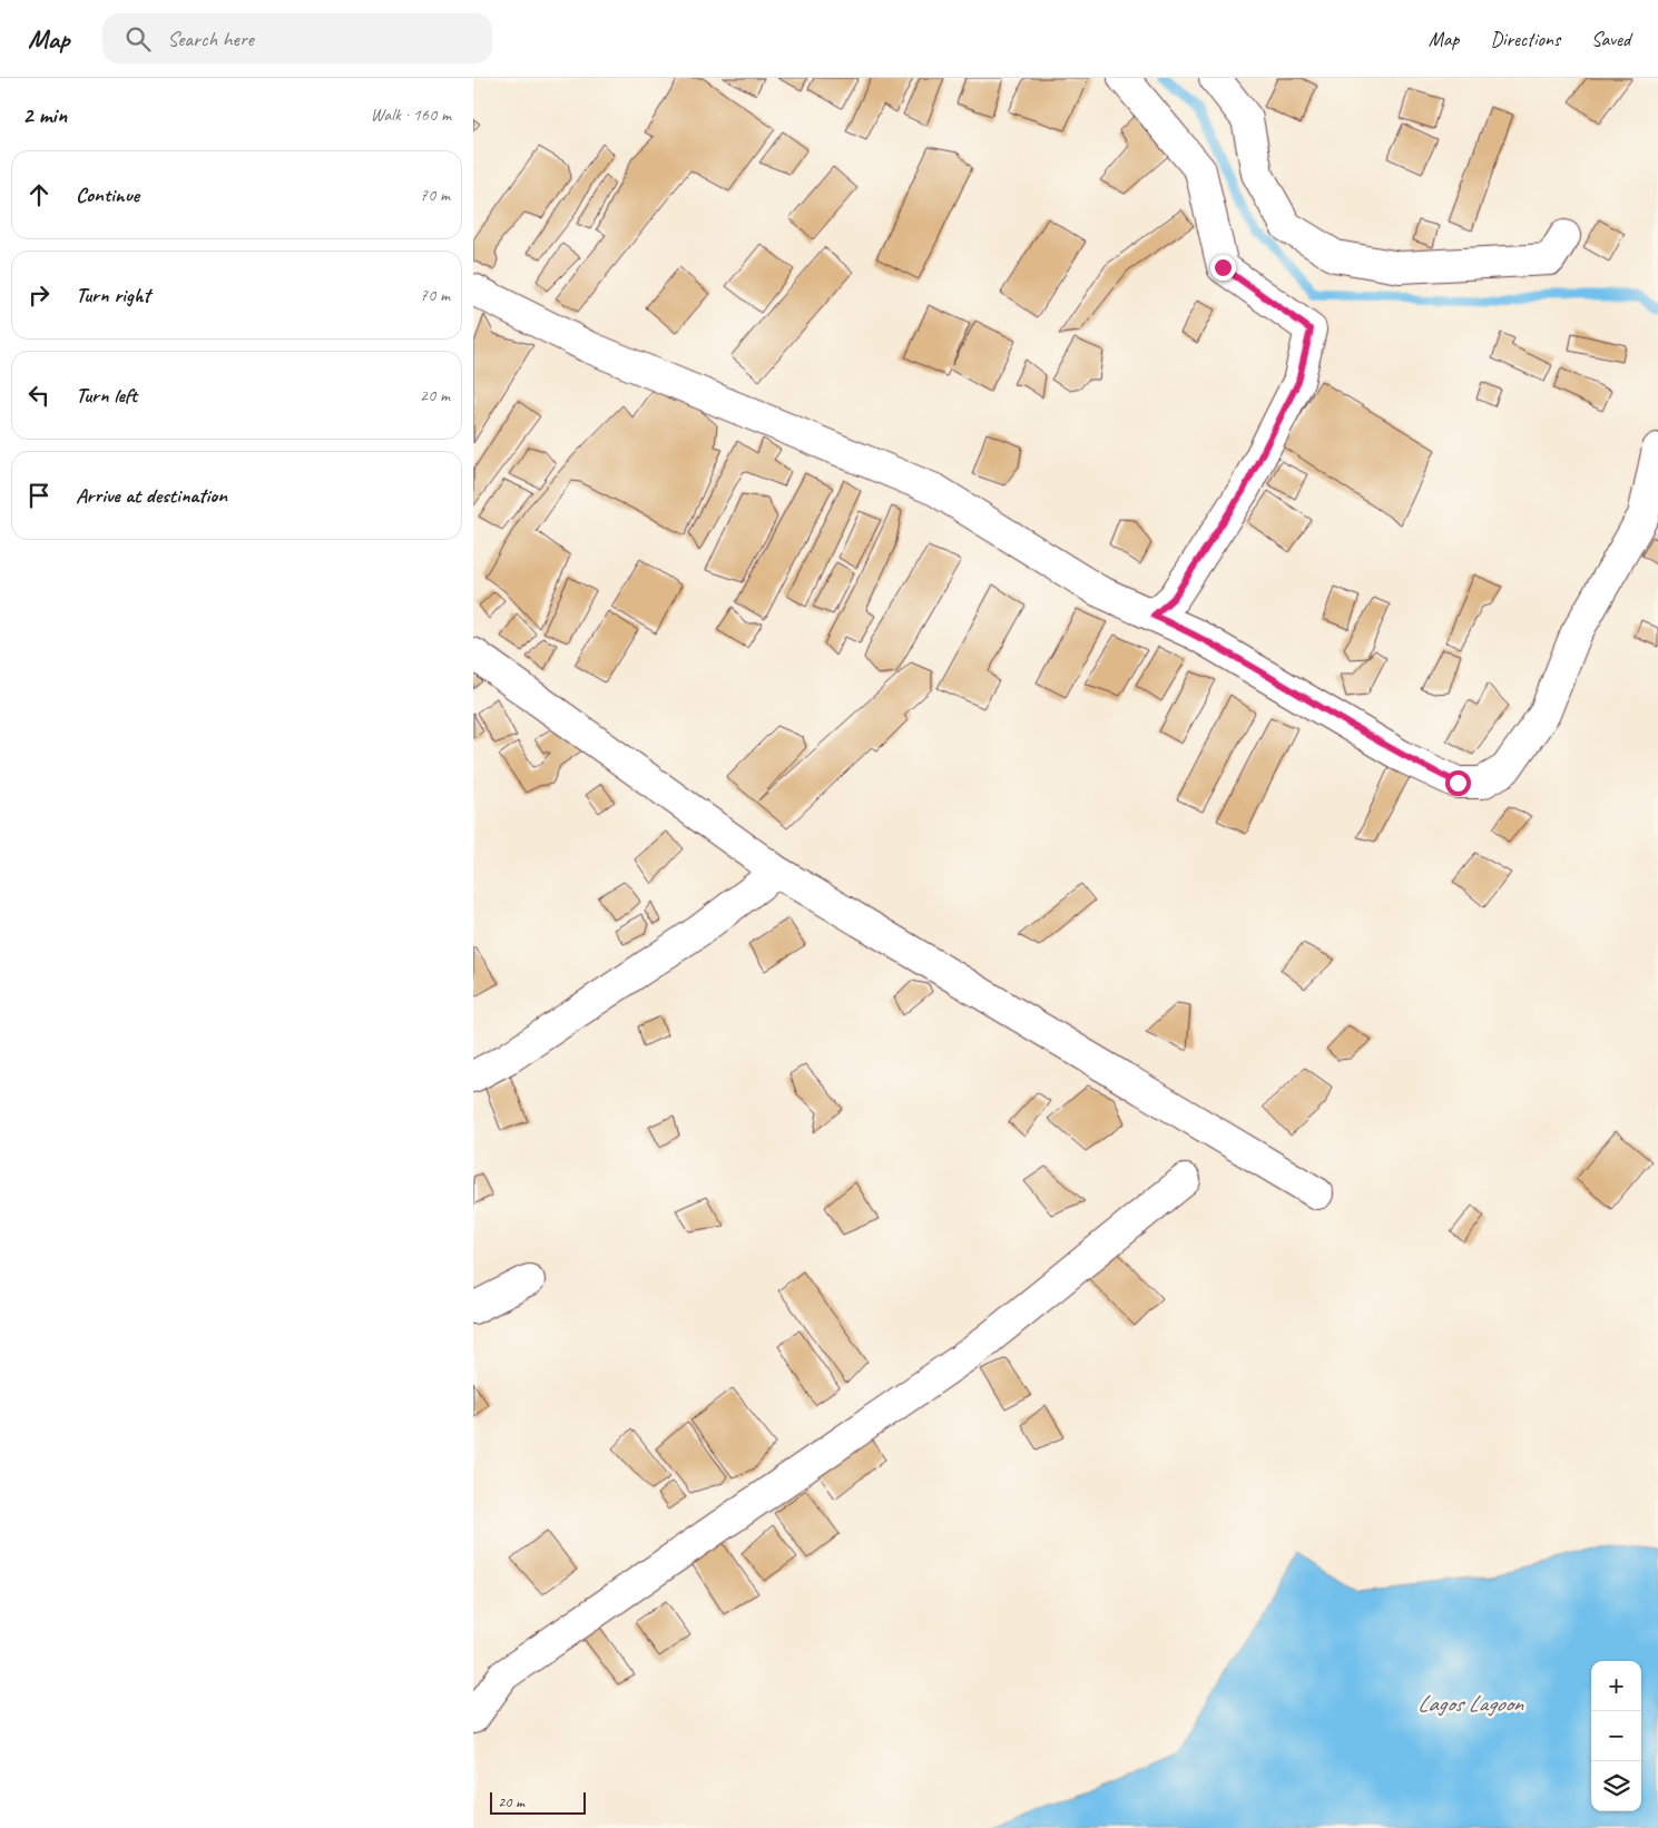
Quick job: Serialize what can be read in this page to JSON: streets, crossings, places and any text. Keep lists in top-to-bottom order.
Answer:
{
  "water": ["Lagos Lagoon"],
  "scale_bar": "20 m",
  "page": {
    "header": "Map",
    "search": "Search here",
    "nav": ["Map", "Directions", "Saved"],
    "heading": ["2 min", "Walk · 160 m"],
    "list": [
      ["Continue", "70 m"],
      ["Turn right", "70 m"],
      ["Turn left", "20 m"],
      "Arrive at destination"
    ],
    "map_buttons": ["+", "−"],
    "scale": "20 m"
  }
}
